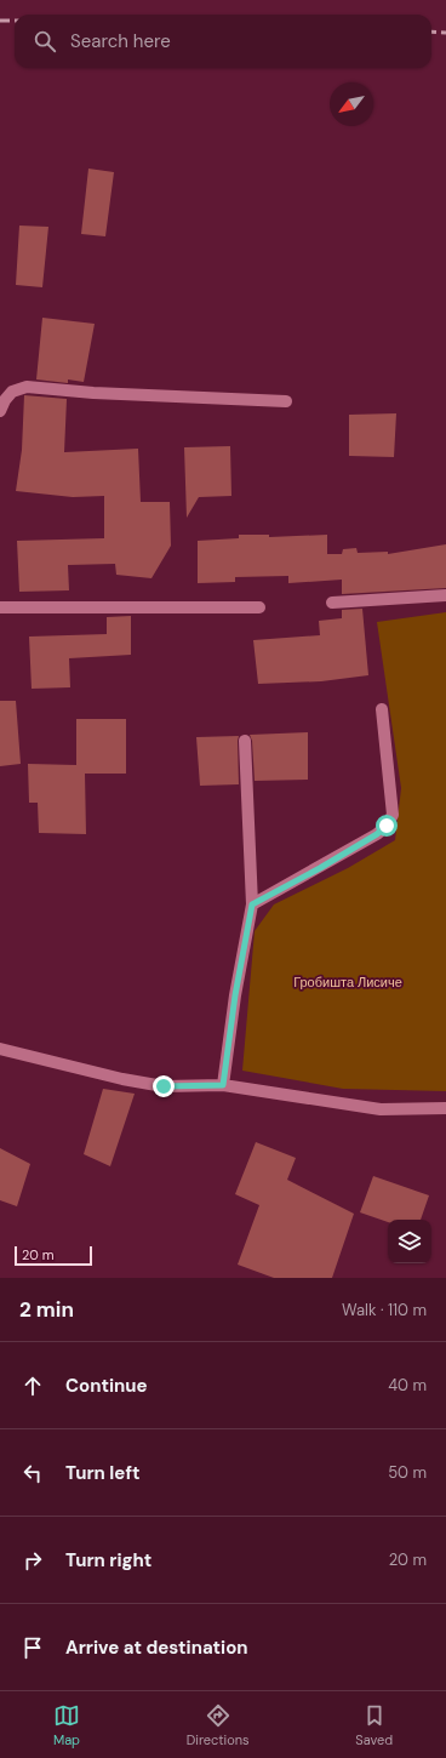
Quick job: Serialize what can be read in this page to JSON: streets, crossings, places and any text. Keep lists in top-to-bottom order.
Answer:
{
  "parks": ["Гробишта Лисиче"],
  "scale_bar": "20 m",
  "north": "bottom left",
  "page": {
    "search": "Search here",
    "scale": "20 m",
    "heading": ["2 min", "Walk · 110 m"],
    "list": [
      ["Continue", "40 m"],
      ["Turn left", "50 m"],
      ["Turn right", "20 m"],
      "Arrive at destination"
    ],
    "nav": ["Map", "Directions", "Saved"]
  }
}
